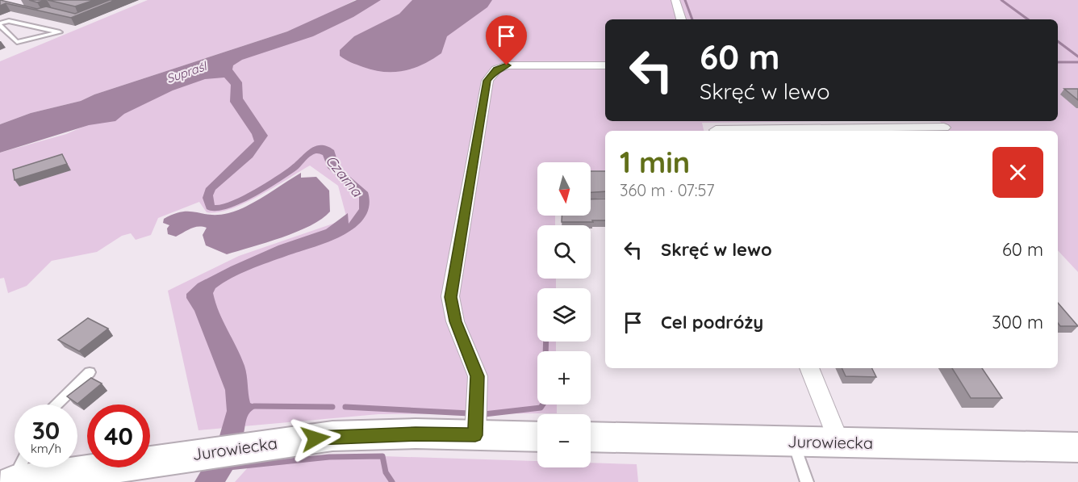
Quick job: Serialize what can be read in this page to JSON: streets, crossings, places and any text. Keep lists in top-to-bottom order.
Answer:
{
  "streets": {
    "street": ["Jurowiecka"]
  },
  "water": ["Supraśl", "Czarna"],
  "north": "bottom",
  "page": {
    "turn": ["60 m", "Skręć w lewo"],
    "heading": ["1 min", "360 m · 07:57"],
    "map_buttons": ["+", "−"],
    "list": [
      {
        "name": "Skręć w lewo",
        "value": "60 m"
      },
      {
        "name": "Cel podróży",
        "value": "300 m"
      }
    ],
    "speed": "30 km/h",
    "limit": "40"
  }
}
